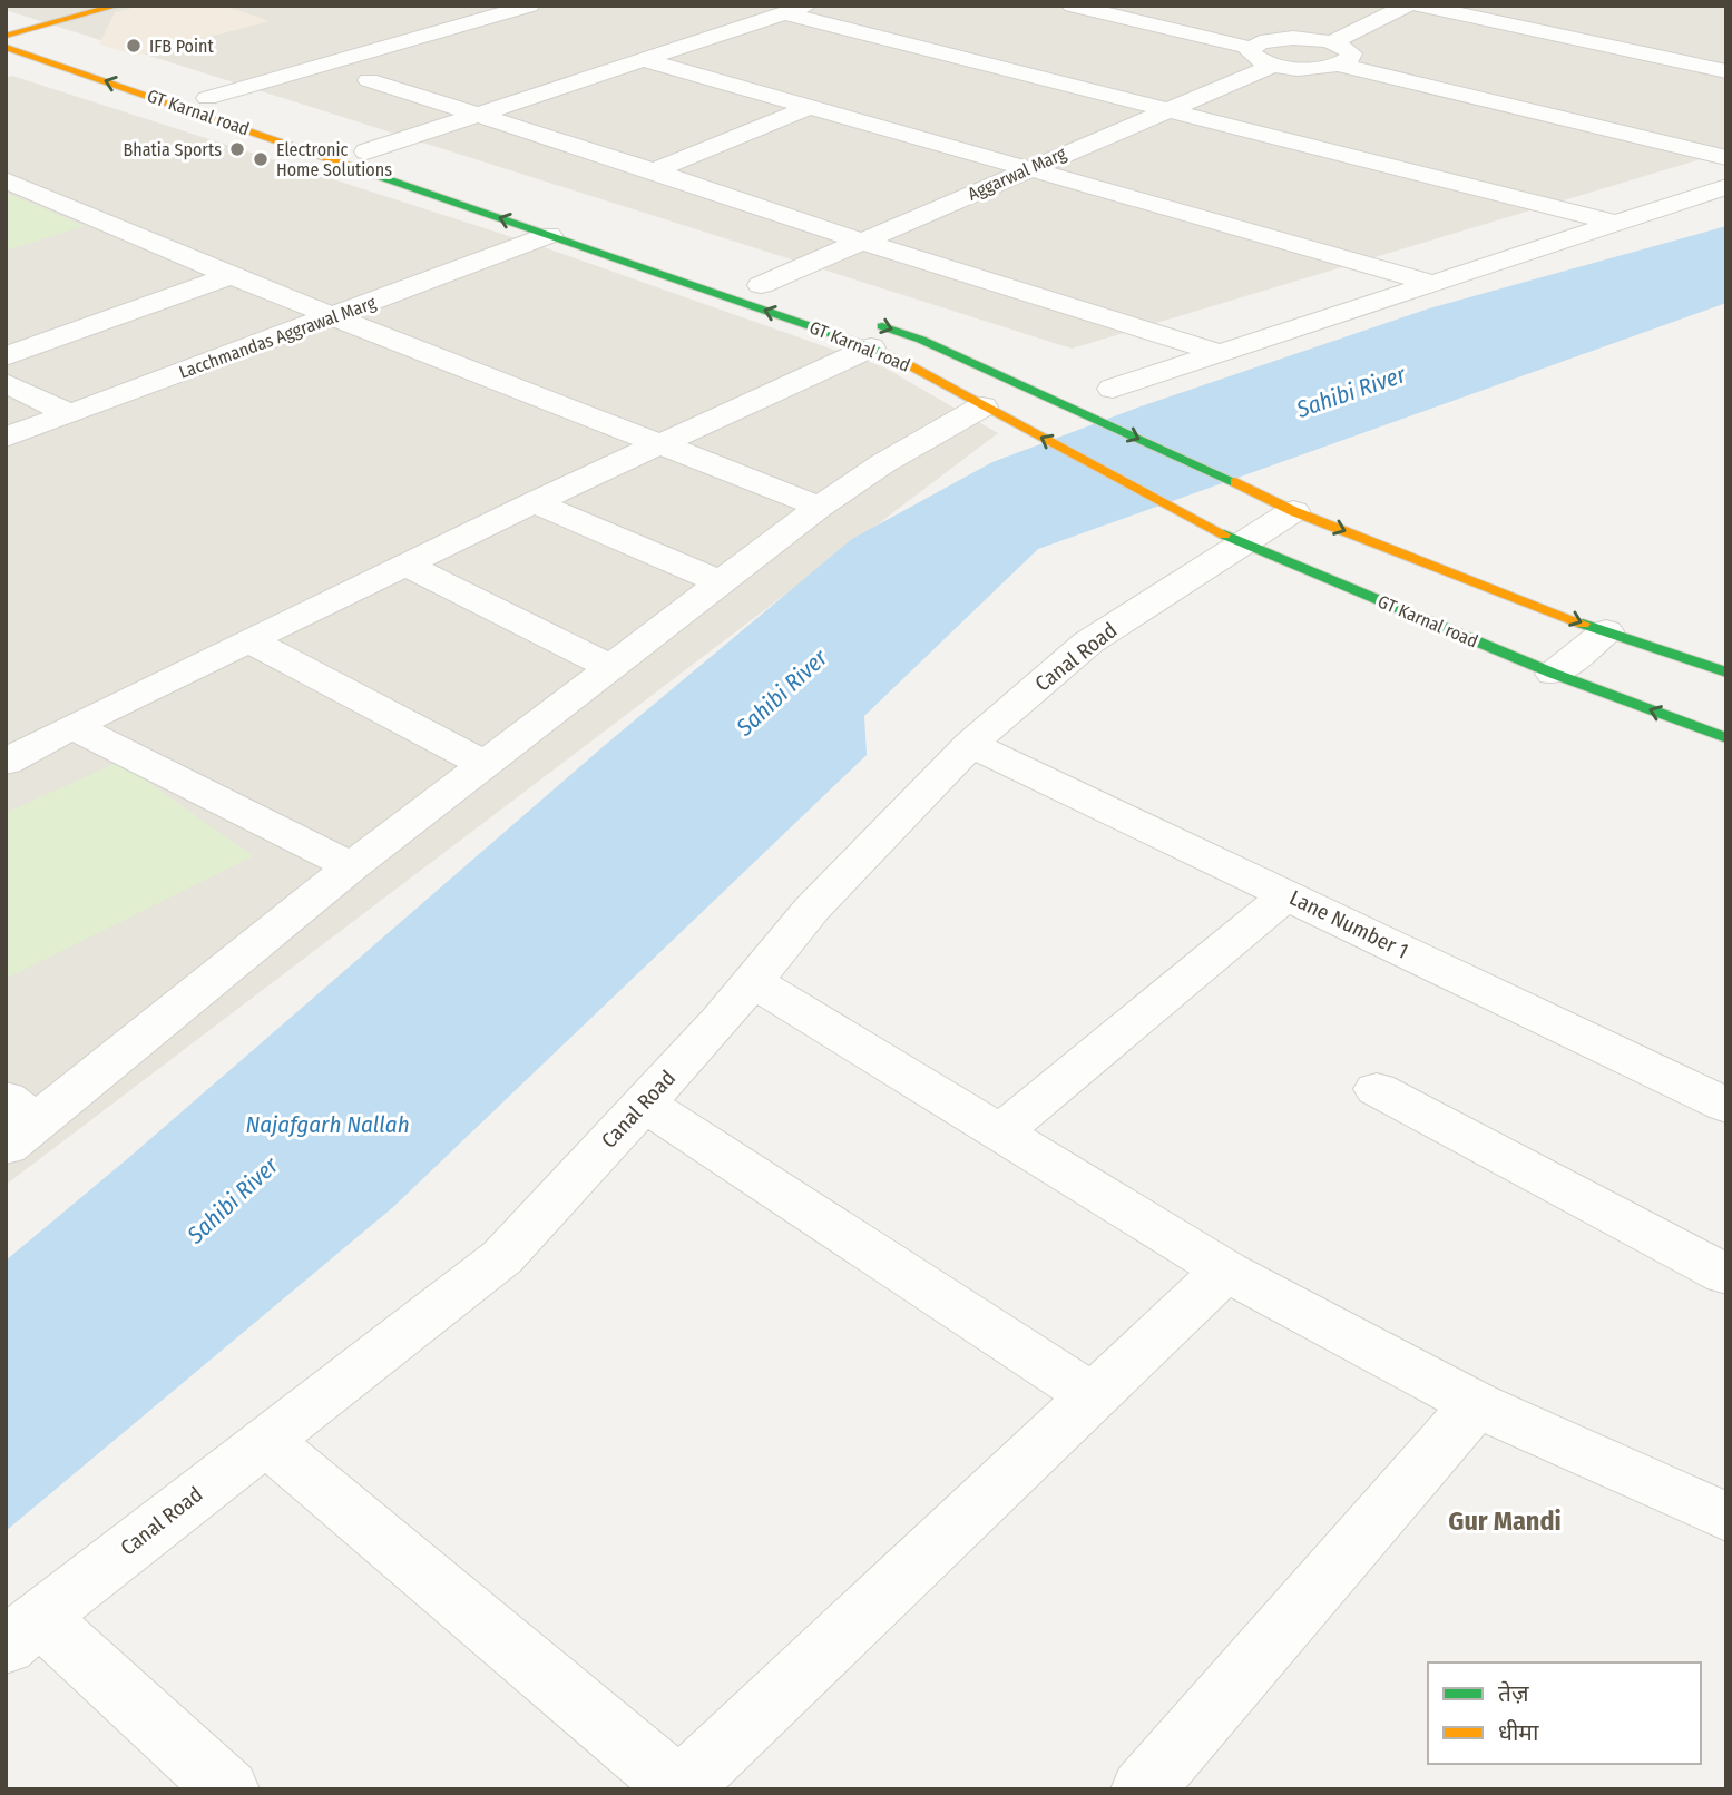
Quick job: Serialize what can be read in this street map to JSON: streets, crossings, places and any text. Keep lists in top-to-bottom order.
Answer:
{
  "streets": {
    "main road": ["GT Karnal road"],
    "street": [
      "Aggarwal Marg",
      "Lacchmandas Aggrawal Marg",
      "Canal Road",
      "Lane Number 1"
    ]
  },
  "crossings": [
    ["GT Karnal road", "Lacchmandas Aggrawal Marg"],
    ["GT Karnal road", "Canal Road"],
    ["Canal Road", "Lane Number 1"]
  ],
  "districts": ["Gur Mandi"],
  "water": ["Sahibi River", "Najafgarh Nallah"],
  "places": ["IFB Point", "Bhatia Sports", "Electronic Home Solutions"],
  "legend": ["तेज़", "धीमा"]
}
